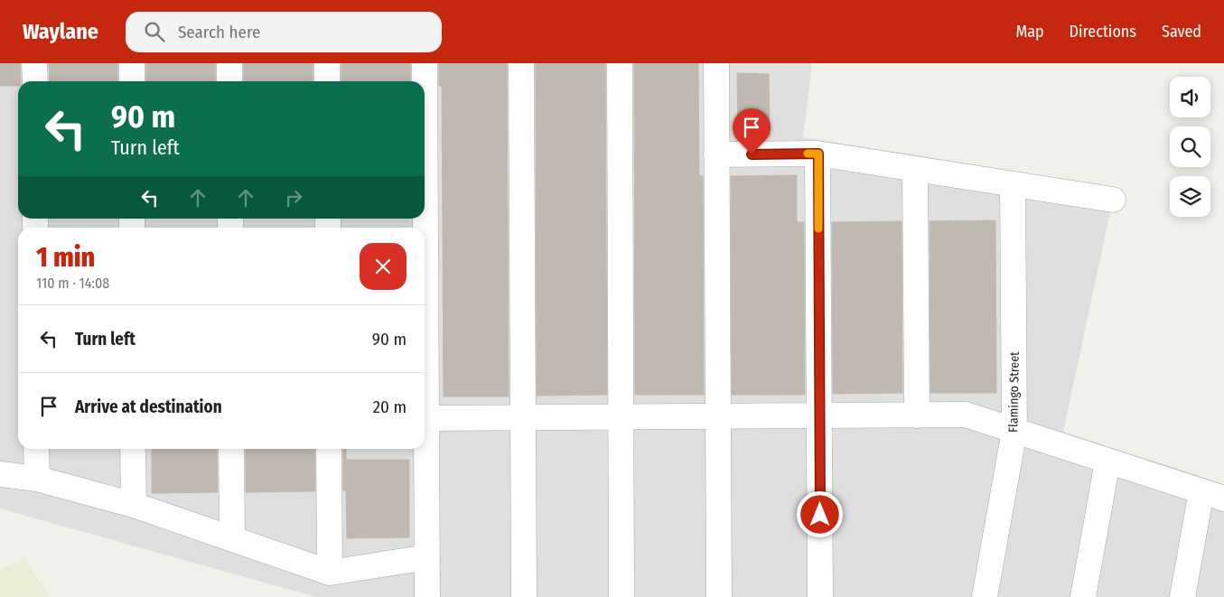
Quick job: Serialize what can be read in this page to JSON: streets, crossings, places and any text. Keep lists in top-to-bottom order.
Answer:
{
  "streets": {
    "street": ["Flamingo Street"]
  },
  "page": {
    "header": "Waylane",
    "search": "Search here",
    "nav": ["Map", "Directions", "Saved"],
    "turn": ["90 m", "Turn left"],
    "heading": ["1 min", "110 m · 14:08"],
    "list": [
      {
        "name": "Turn left",
        "value": "90 m"
      },
      {
        "name": "Arrive at destination",
        "value": "20 m"
      }
    ]
  }
}
